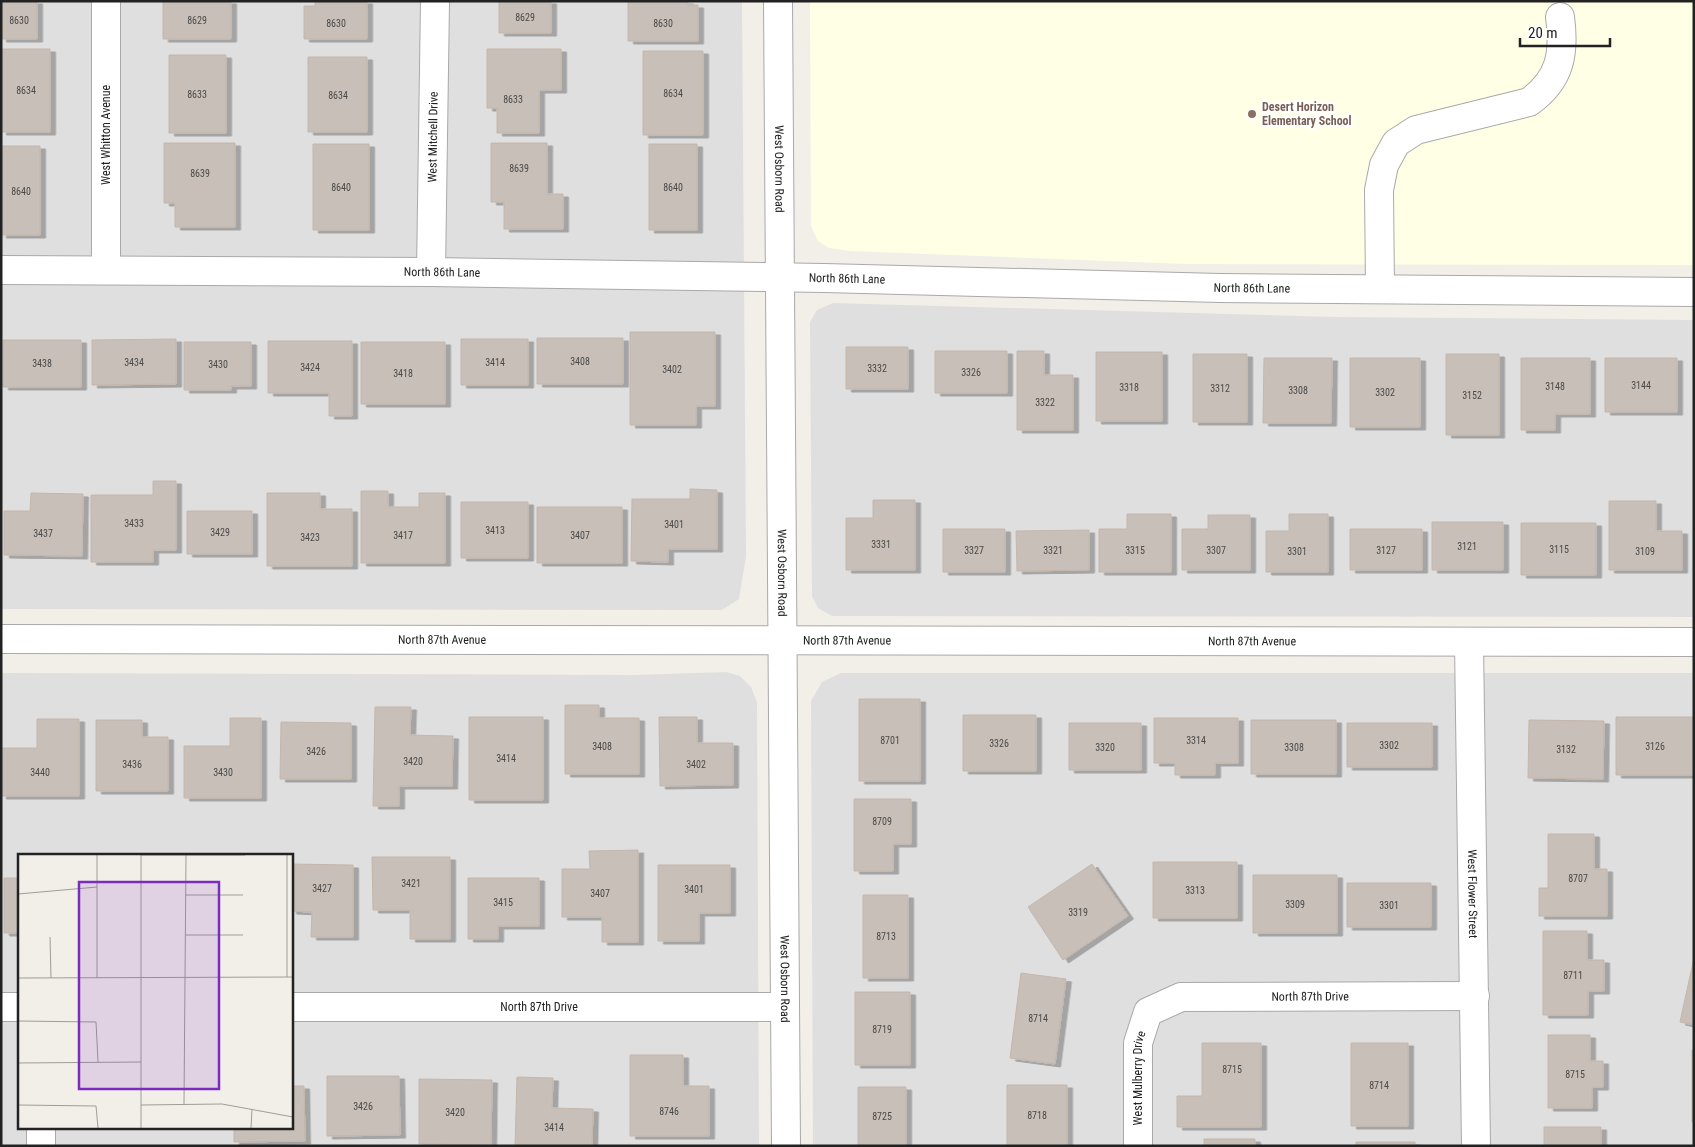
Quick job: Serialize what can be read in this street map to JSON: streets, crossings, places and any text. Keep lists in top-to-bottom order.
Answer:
{
  "streets": {
    "street": [
      "West Whitton Avenue",
      "West Mitchell Drive",
      "West Osborn Road",
      "North 86th Lane",
      "North 87th Avenue",
      "West Flower Street",
      "North 87th Drive",
      "West Mulberry Drive"
    ]
  },
  "crossings": [
    ["West Whitton Avenue", "North 86th Lane"],
    ["West Mitchell Drive", "North 86th Lane"],
    ["West Osborn Road", "North 86th Lane"],
    ["West Osborn Road", "North 87th Avenue"],
    ["West Osborn Road", "North 87th Drive"],
    ["North 87th Avenue", "West Flower Street"],
    ["West Flower Street", "North 87th Drive"],
    ["North 87th Drive", "West Mulberry Drive"]
  ],
  "places": ["Desert Horizon Elementary School"],
  "house_numbers": [
    "8629",
    "8630",
    "8629",
    "8630",
    "8630",
    "8634",
    "8634",
    "8633",
    "8634",
    "8633",
    "8639",
    "8639",
    "8640",
    "8640",
    "8640",
    "3408",
    "3434",
    "3414",
    "3438",
    "3430",
    "3424",
    "3332",
    "3402",
    "3326",
    "3418",
    "3144",
    "3148",
    "3318",
    "3312",
    "3308",
    "3302",
    "3152",
    "3322",
    "3433",
    "3401",
    "3413",
    "3429",
    "3437",
    "3417",
    "3407",
    "3423",
    "3331",
    "3121",
    "3115",
    "3327",
    "3321",
    "3315",
    "3307",
    "3127",
    "3301",
    "3109",
    "8701",
    "3314",
    "3326",
    "3302",
    "3408",
    "3126",
    "3320",
    "3308",
    "3132",
    "3426",
    "3414",
    "3420",
    "3436",
    "3402",
    "3440",
    "3430",
    "8709",
    "8707",
    "3421",
    "3427",
    "3401",
    "3313",
    "3407",
    "3415",
    "3309",
    "3301",
    "3319",
    "8713",
    "8711",
    "8714",
    "8719",
    "8715",
    "8715",
    "8714",
    "3426",
    "8746",
    "3420",
    "8718",
    "8725",
    "3414"
  ],
  "scale_bar": "20 m"
}
